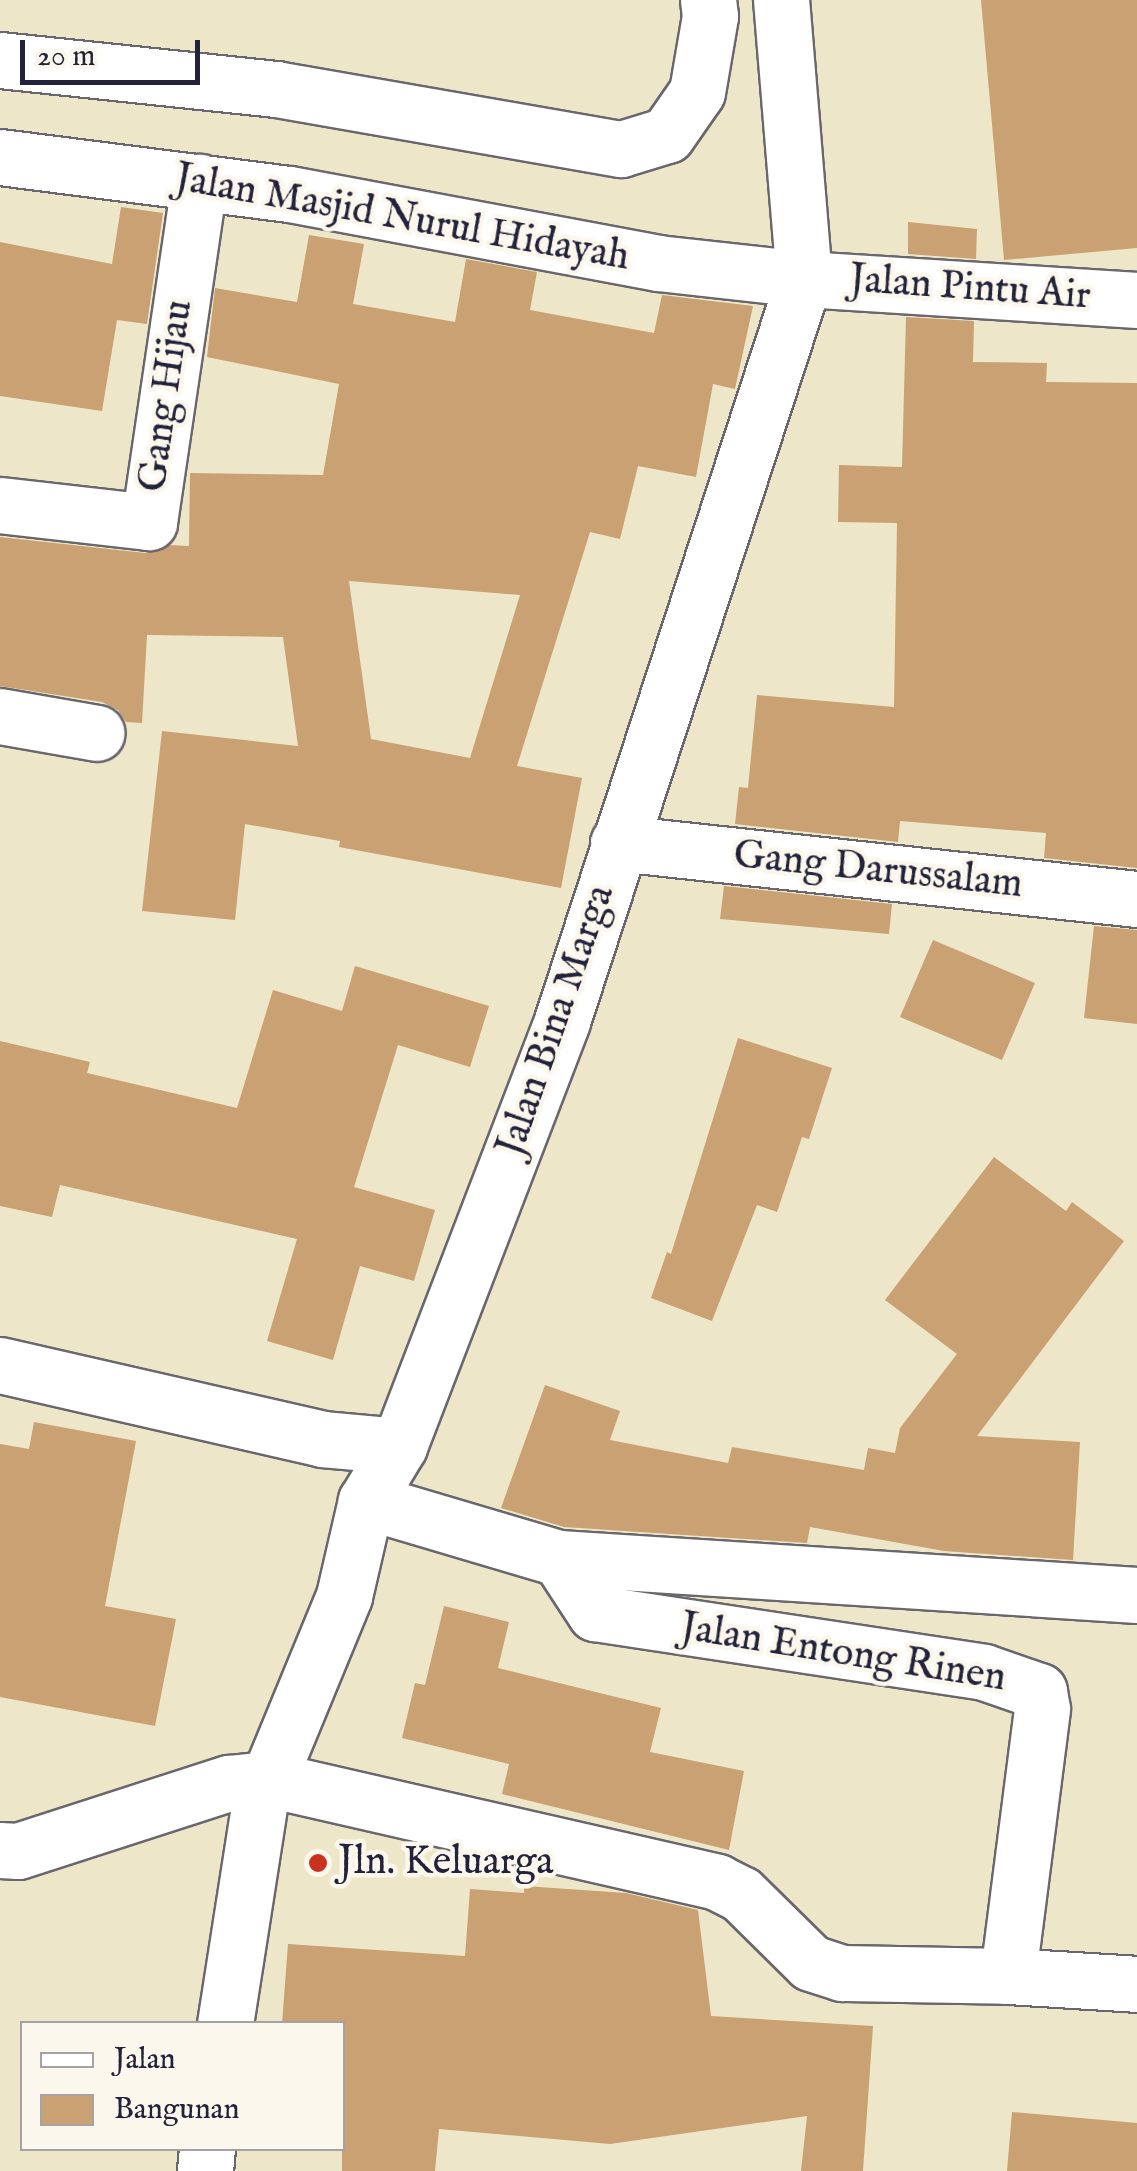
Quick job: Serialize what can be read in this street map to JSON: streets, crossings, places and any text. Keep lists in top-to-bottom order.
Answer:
{
  "streets": {
    "street": [
      "Jalan Masjid Nurul Hidayah",
      "Jalan Pintu Air",
      "Gang Hijau",
      "Gang Darussalam",
      "Jalan Bina Marga",
      "Jalan Entong Rinen"
    ]
  },
  "crossings": [
    ["Jalan Masjid Nurul Hidayah", "Jalan Pintu Air"],
    ["Jalan Masjid Nurul Hidayah", "Gang Hijau"],
    ["Jalan Masjid Nurul Hidayah", "Jalan Bina Marga"],
    ["Jalan Pintu Air", "Jalan Bina Marga"],
    ["Gang Darussalam", "Jalan Bina Marga"],
    ["Jalan Bina Marga", "Jalan Entong Rinen"]
  ],
  "places": ["Jln. Keluarga"],
  "legend": ["Jalan", "Bangunan"],
  "scale_bar": "20 m"
}
